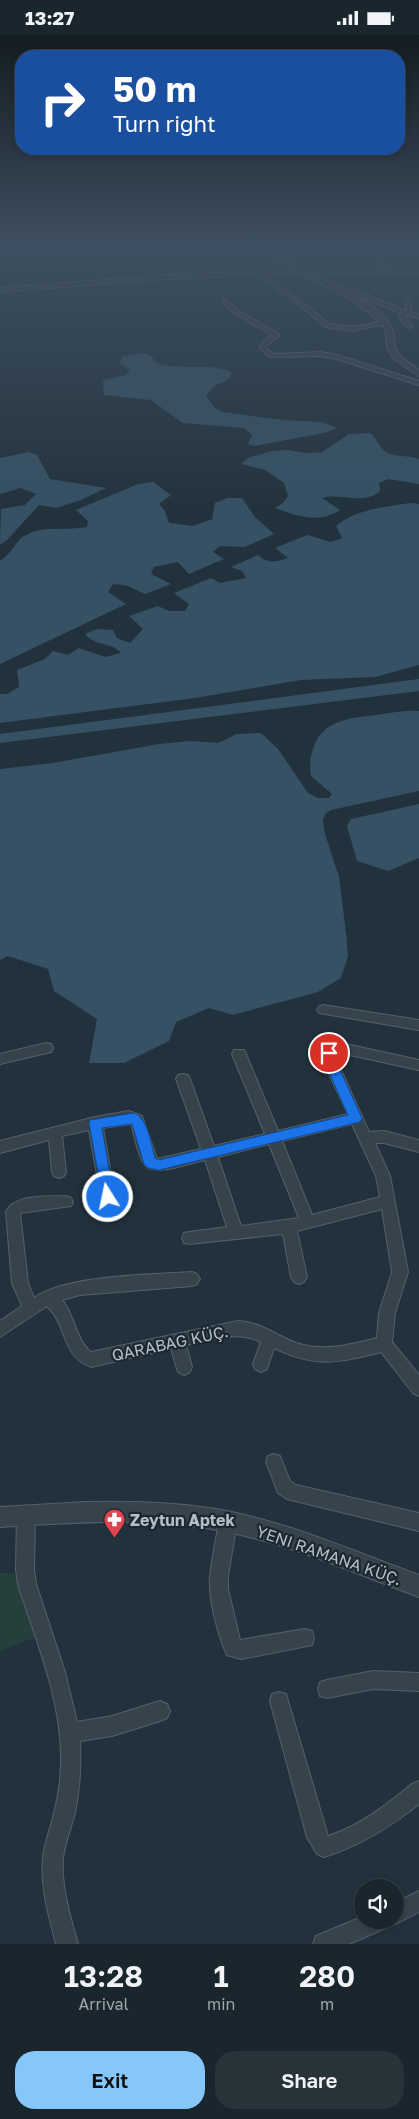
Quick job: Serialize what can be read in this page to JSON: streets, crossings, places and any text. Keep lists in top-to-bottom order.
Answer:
{
  "streets": {
    "street": ["QARABAĞ KÜÇ.", "YENI RAMANA KÜÇ."]
  },
  "places": {
    "pharmacy": ["Zeytun Aptek"]
  },
  "page": {
    "status": "13:27",
    "turn": ["50 m", "Turn right"],
    "eta": [
      "13:28",
      "Arrival",
      "1",
      "min",
      "280",
      "m"
    ],
    "buttons": ["Exit", "Share"]
  }
}
